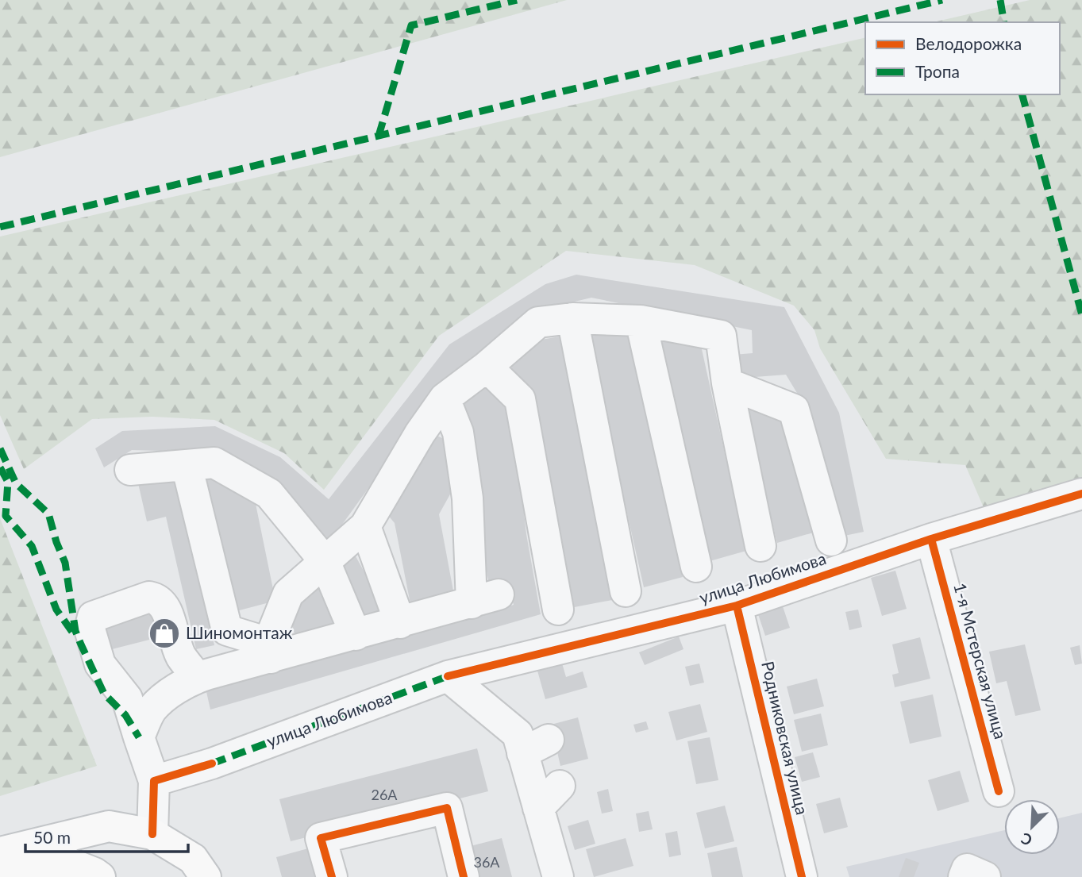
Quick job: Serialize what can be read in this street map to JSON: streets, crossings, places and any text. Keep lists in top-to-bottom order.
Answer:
{
  "streets": {
    "street": ["улица Любимова", "1-я Мстерская улица", "Родниковская улица"]
  },
  "crossings": [
    ["улица Любимова", "1-я Мстерская улица"],
    ["улица Любимова", "Родниковская улица"]
  ],
  "places": {
    "shop": ["Шиномонтаж"]
  },
  "house_numbers": ["26А", "36А"],
  "legend": ["Велодорожка", "Тропа"],
  "scale_bar": "50 m",
  "north": "bottom left"
}
